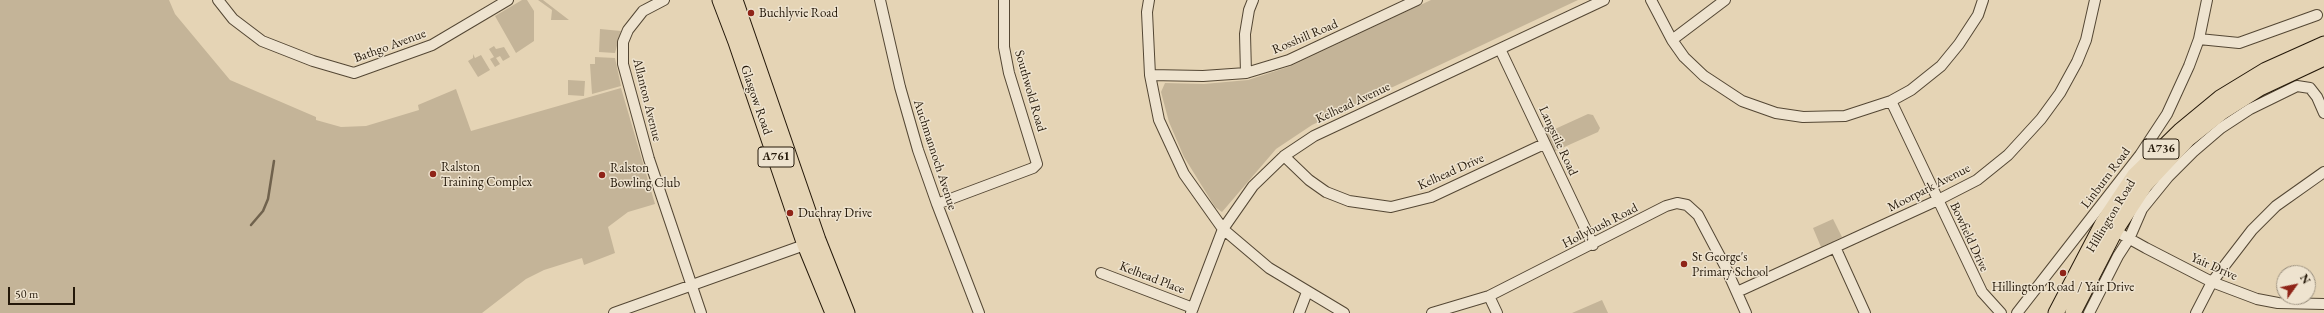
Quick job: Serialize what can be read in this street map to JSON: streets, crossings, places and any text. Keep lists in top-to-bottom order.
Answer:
{
  "streets": {
    "main road": [
      "Glasgow Road",
      "A736",
      "A761",
      "Hillington Road"
    ],
    "street": [
      "Rosshill Road",
      "Bathgo Avenue",
      "Southwold Road",
      "Allanton Avenue",
      "Kelhead Avenue",
      "Langstile Road",
      "Auchmannoch Avenue",
      "Kelhead Drive",
      "Linburn Road",
      "Moorpark Avenue",
      "Hollybush Road",
      "Bowfield Drive",
      "Yair Drive",
      "Kelhead Place"
    ]
  },
  "crossings": [
    ["Southwold Road", "Auchmannoch Avenue"],
    ["Kelhead Avenue", "Langstile Road"],
    ["Kelhead Avenue", "Kelhead Drive"],
    ["Kelhead Avenue", "Kelhead Place"],
    ["Langstile Road", "Kelhead Drive"],
    ["Langstile Road", "Hollybush Road"],
    ["Moorpark Avenue", "Hollybush Road"],
    ["Moorpark Avenue", "Bowfield Drive"],
    ["Hillington Road", "Yair Drive"]
  ],
  "places": [
    "Buchlyvie Road",
    "Ralston Training Complex",
    "Ralston Bowling Club",
    "Duchray Drive",
    "St George's Primary School",
    "Hillington Road / Yair Drive"
  ],
  "scale_bar": "50 m",
  "north": "top right"
}
